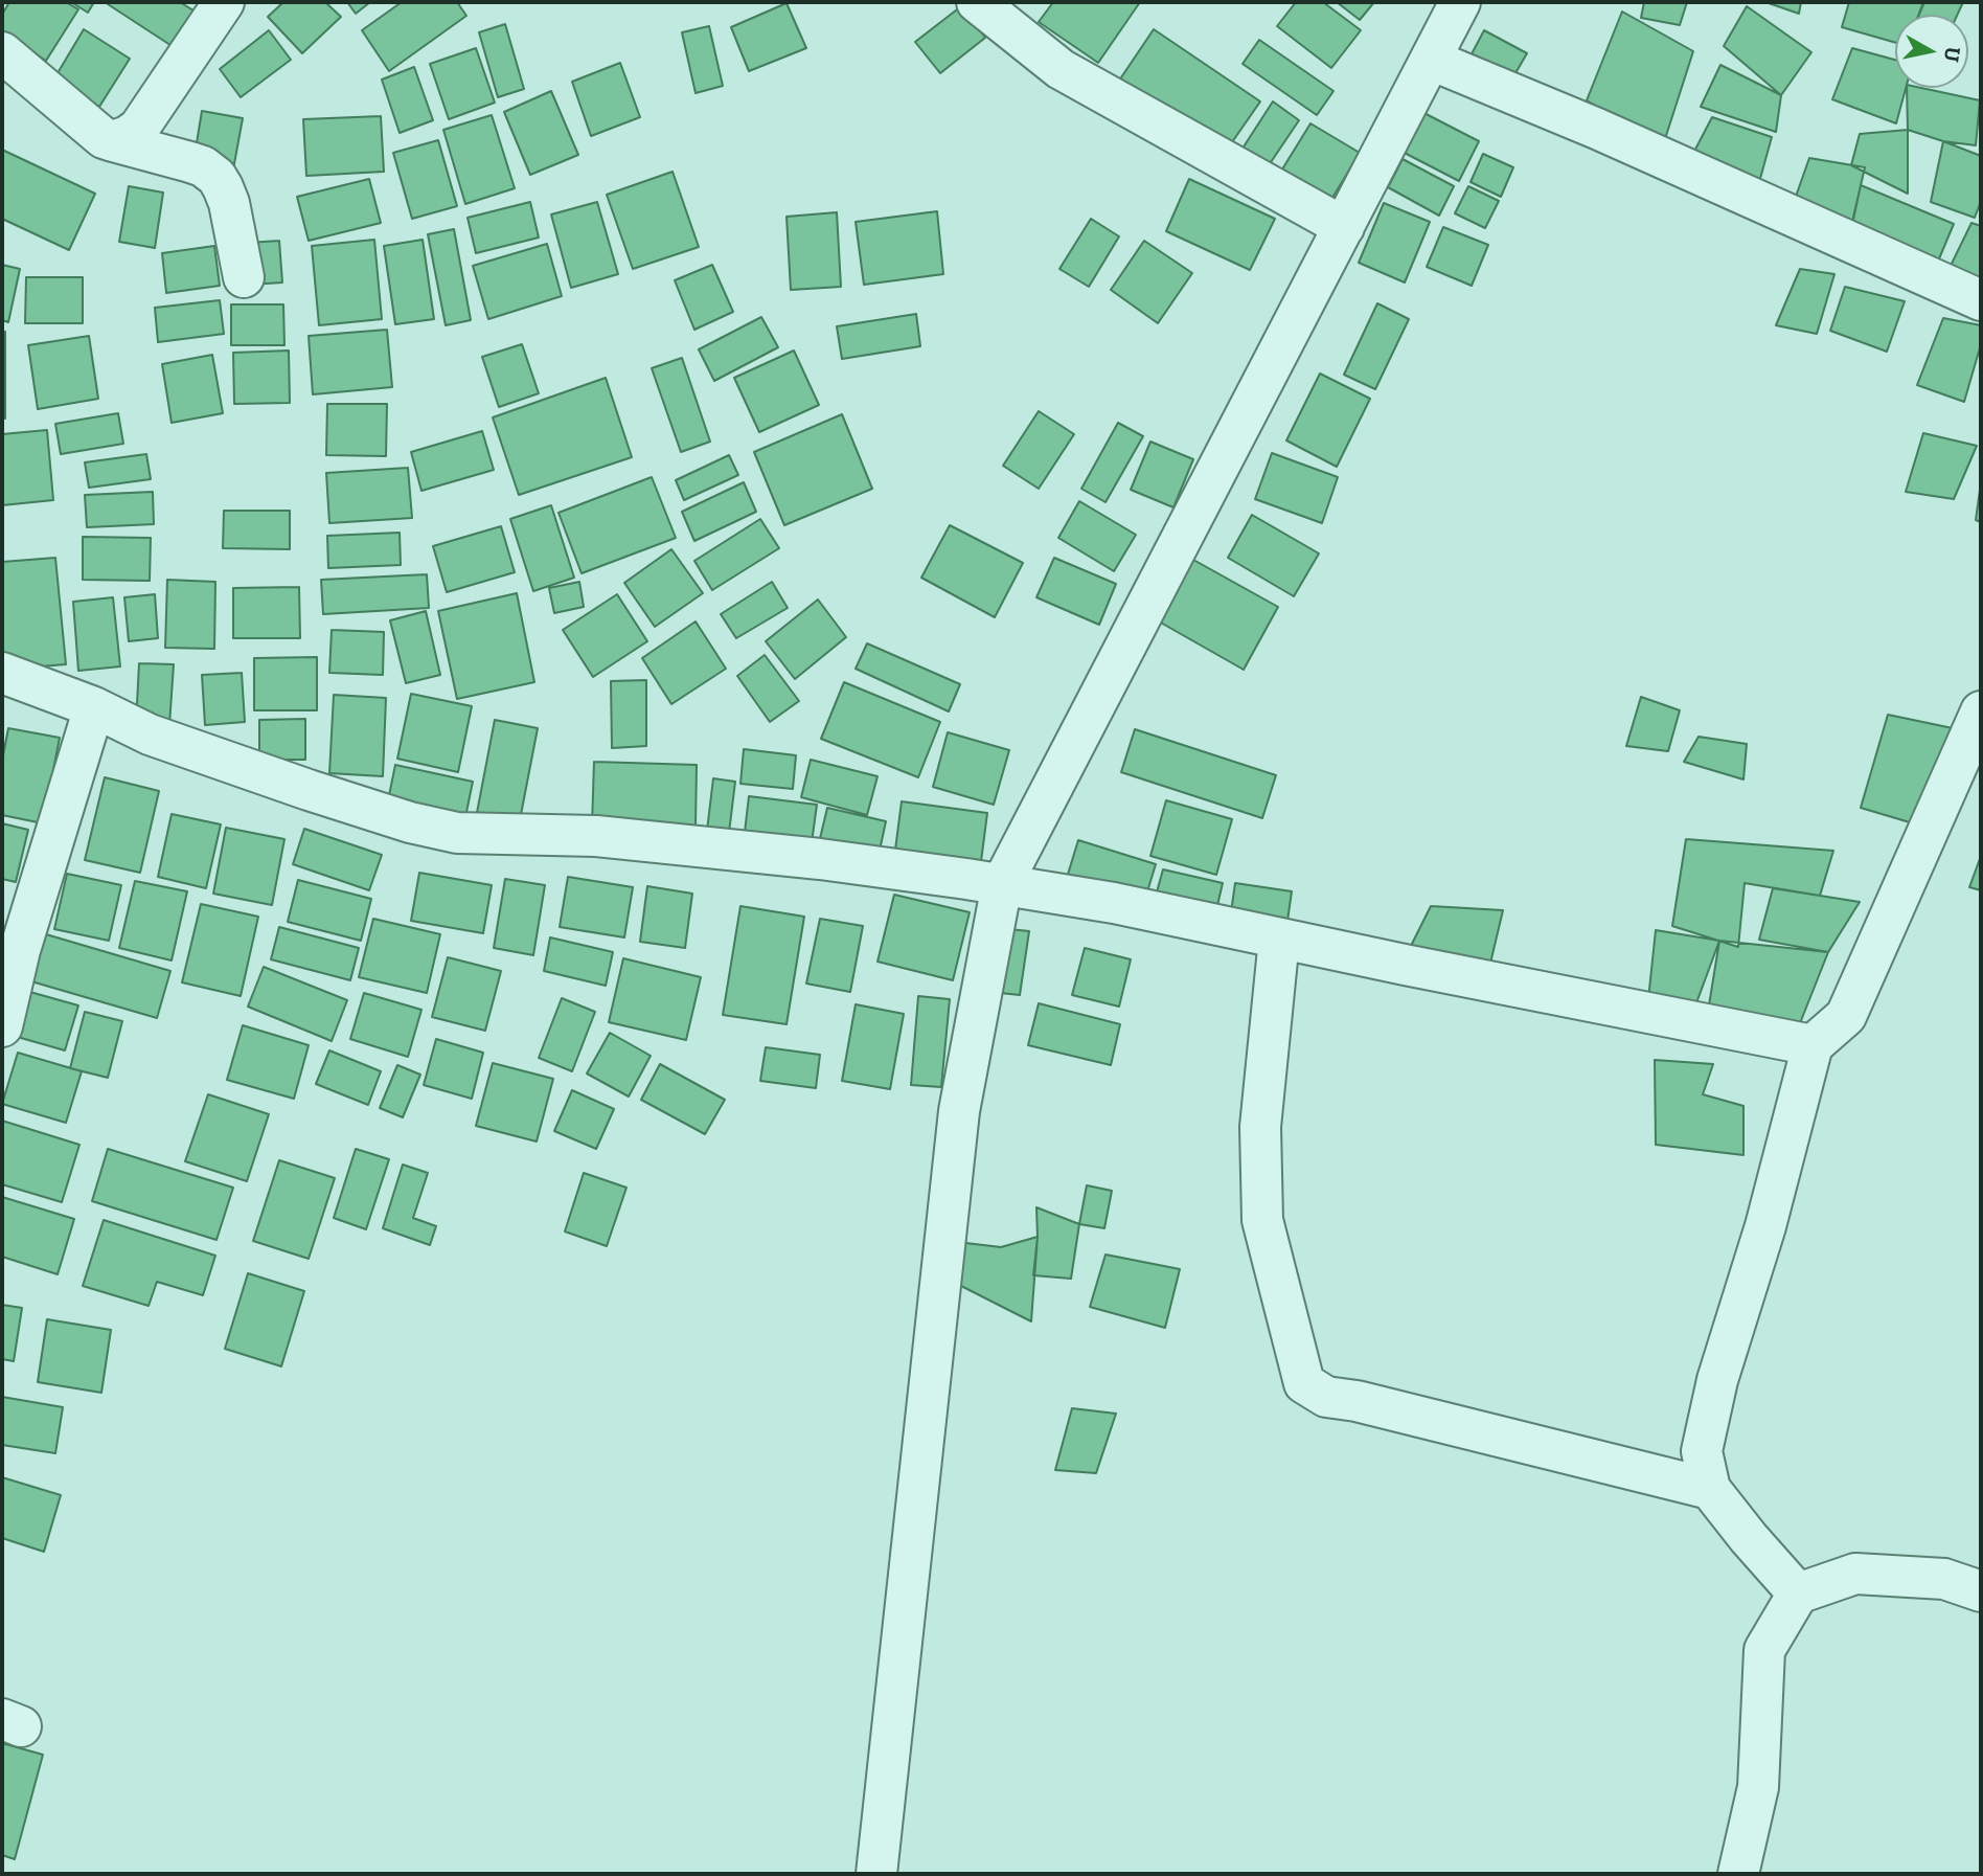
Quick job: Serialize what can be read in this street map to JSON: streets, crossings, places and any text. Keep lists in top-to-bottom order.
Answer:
{
  "north": "right"
}
